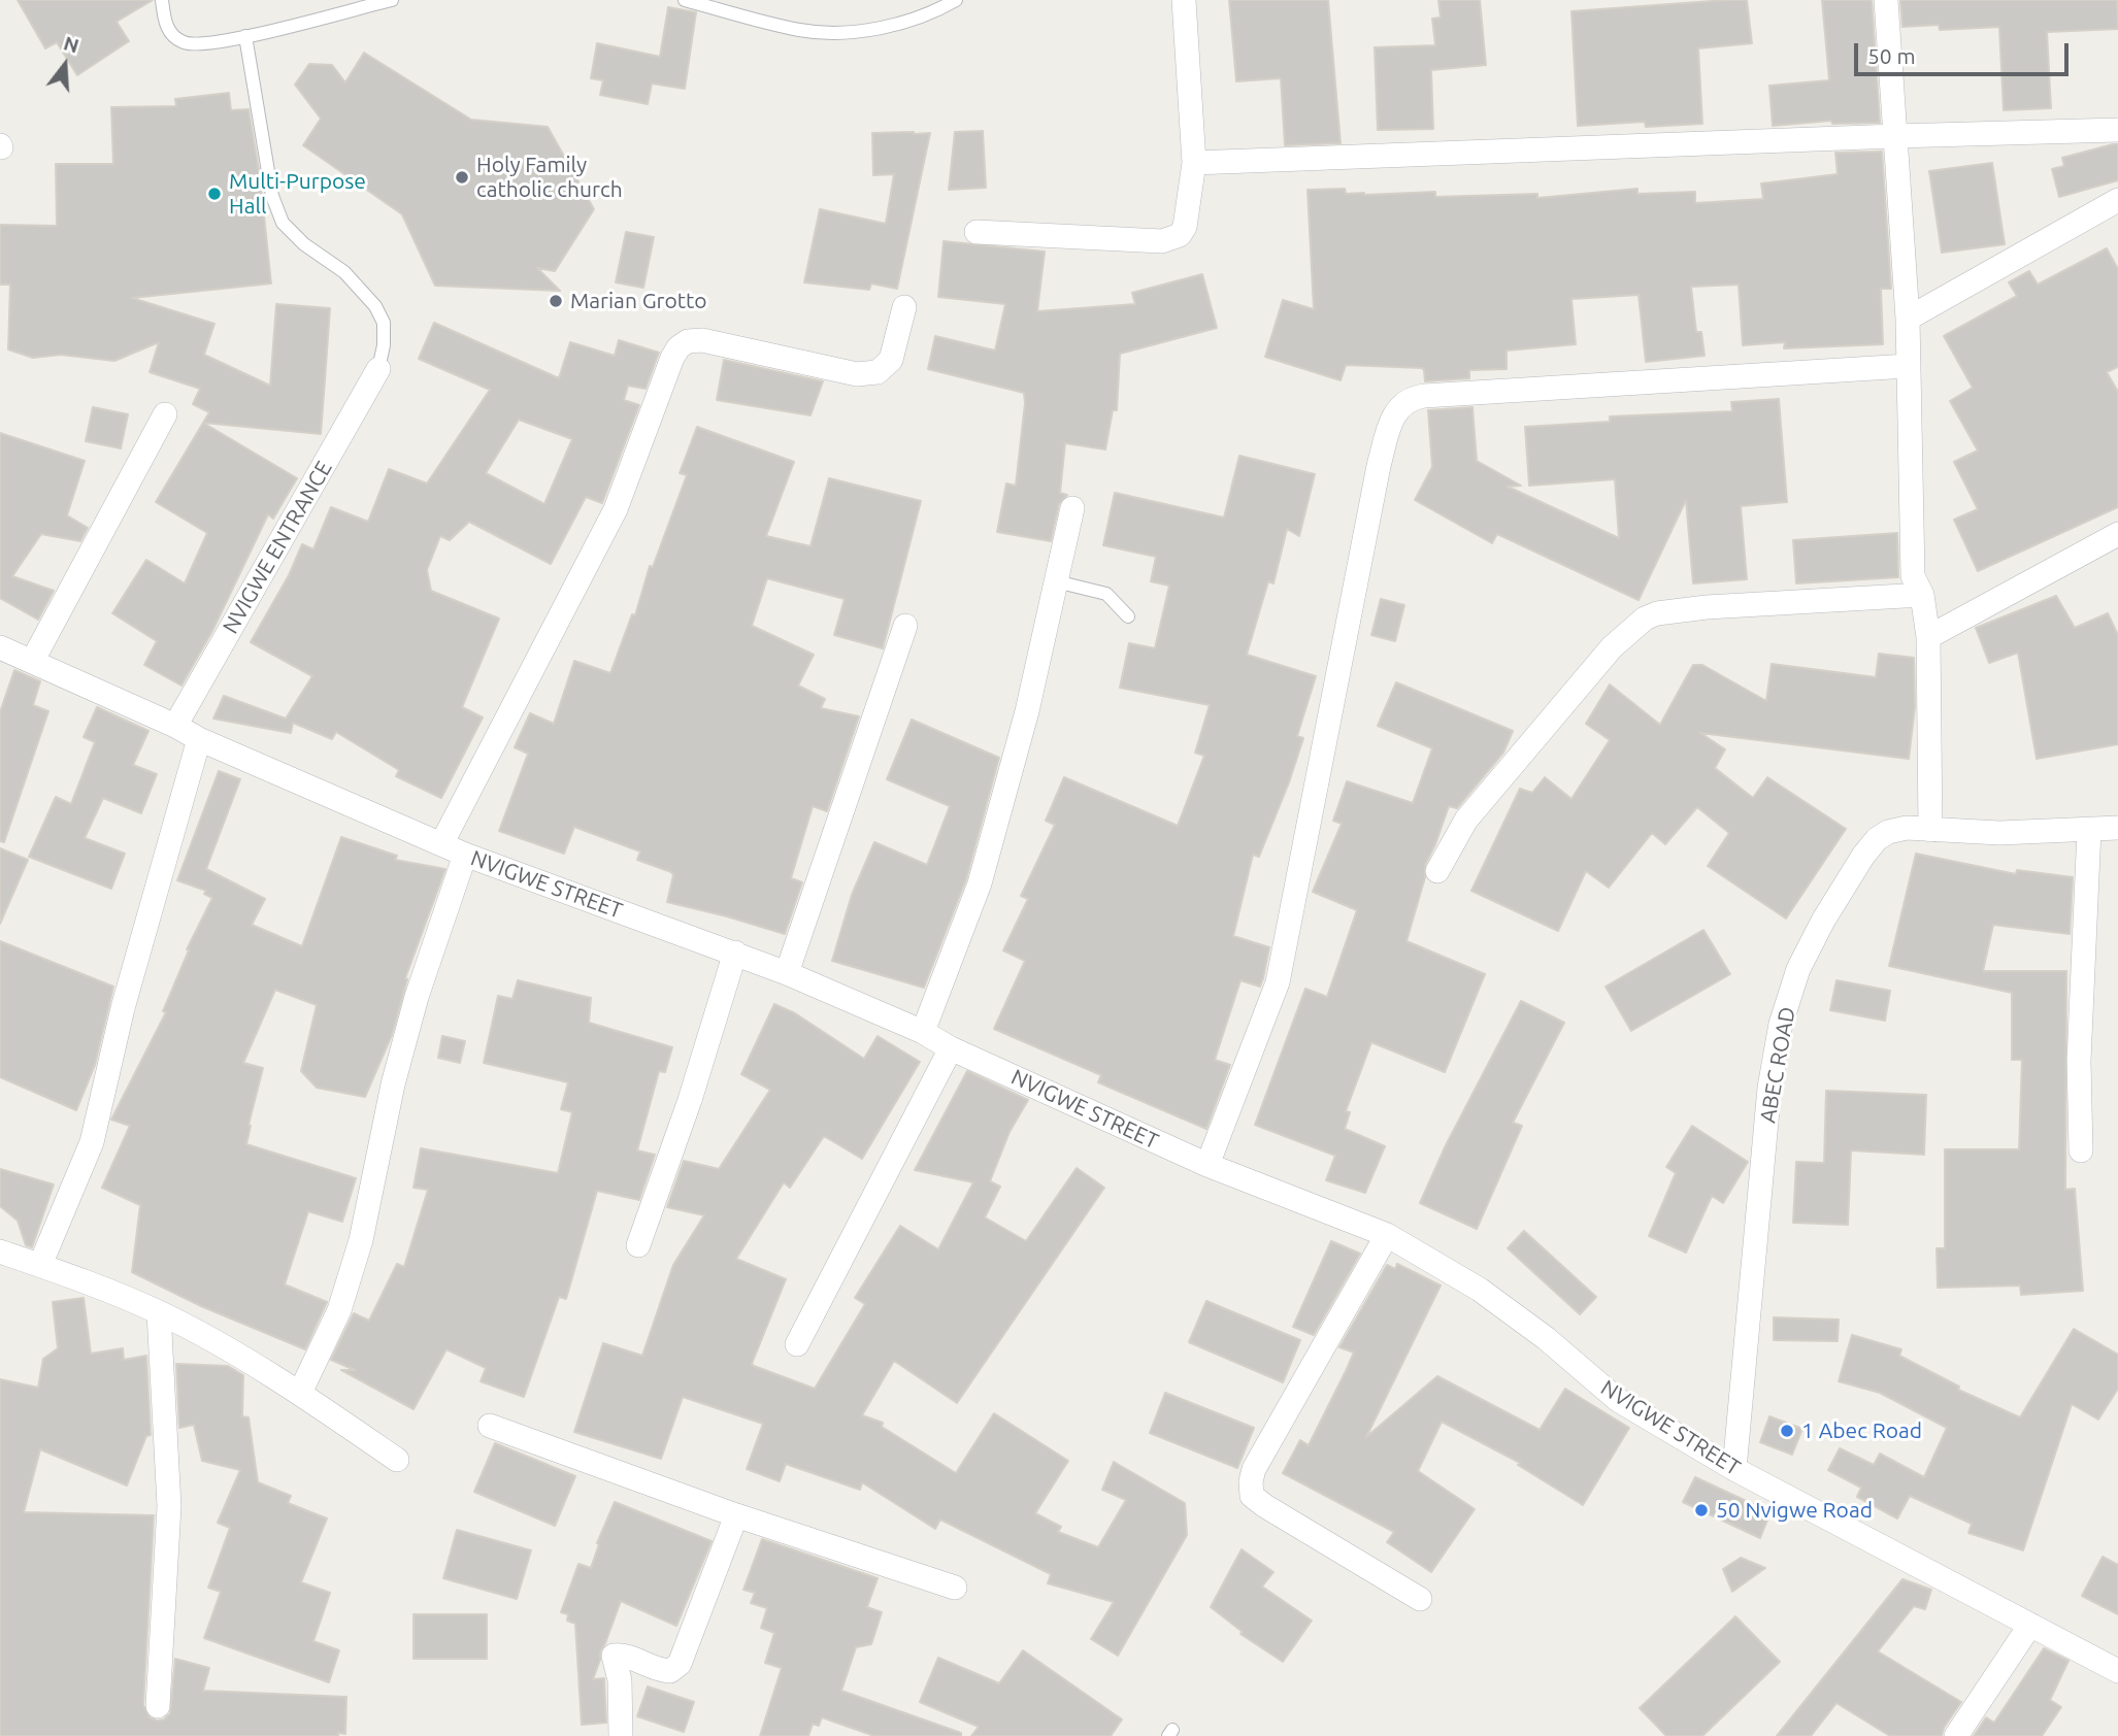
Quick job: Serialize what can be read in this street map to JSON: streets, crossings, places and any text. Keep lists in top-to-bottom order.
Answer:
{
  "streets": {
    "street": ["NVIGWE ENTRANCE", "NVIGWE STREET", "ABEC ROAD"]
  },
  "crossings": [
    ["NVIGWE ENTRANCE", "NVIGWE STREET"],
    ["NVIGWE STREET", "ABEC ROAD"]
  ],
  "places": [
    "Holy Family catholic church",
    "Multi-Purpose Hall",
    "Marian Grotto",
    "1 Abec Road",
    "50 Nvigwe Road"
  ],
  "scale_bar": "50 m",
  "north": "top"
}
